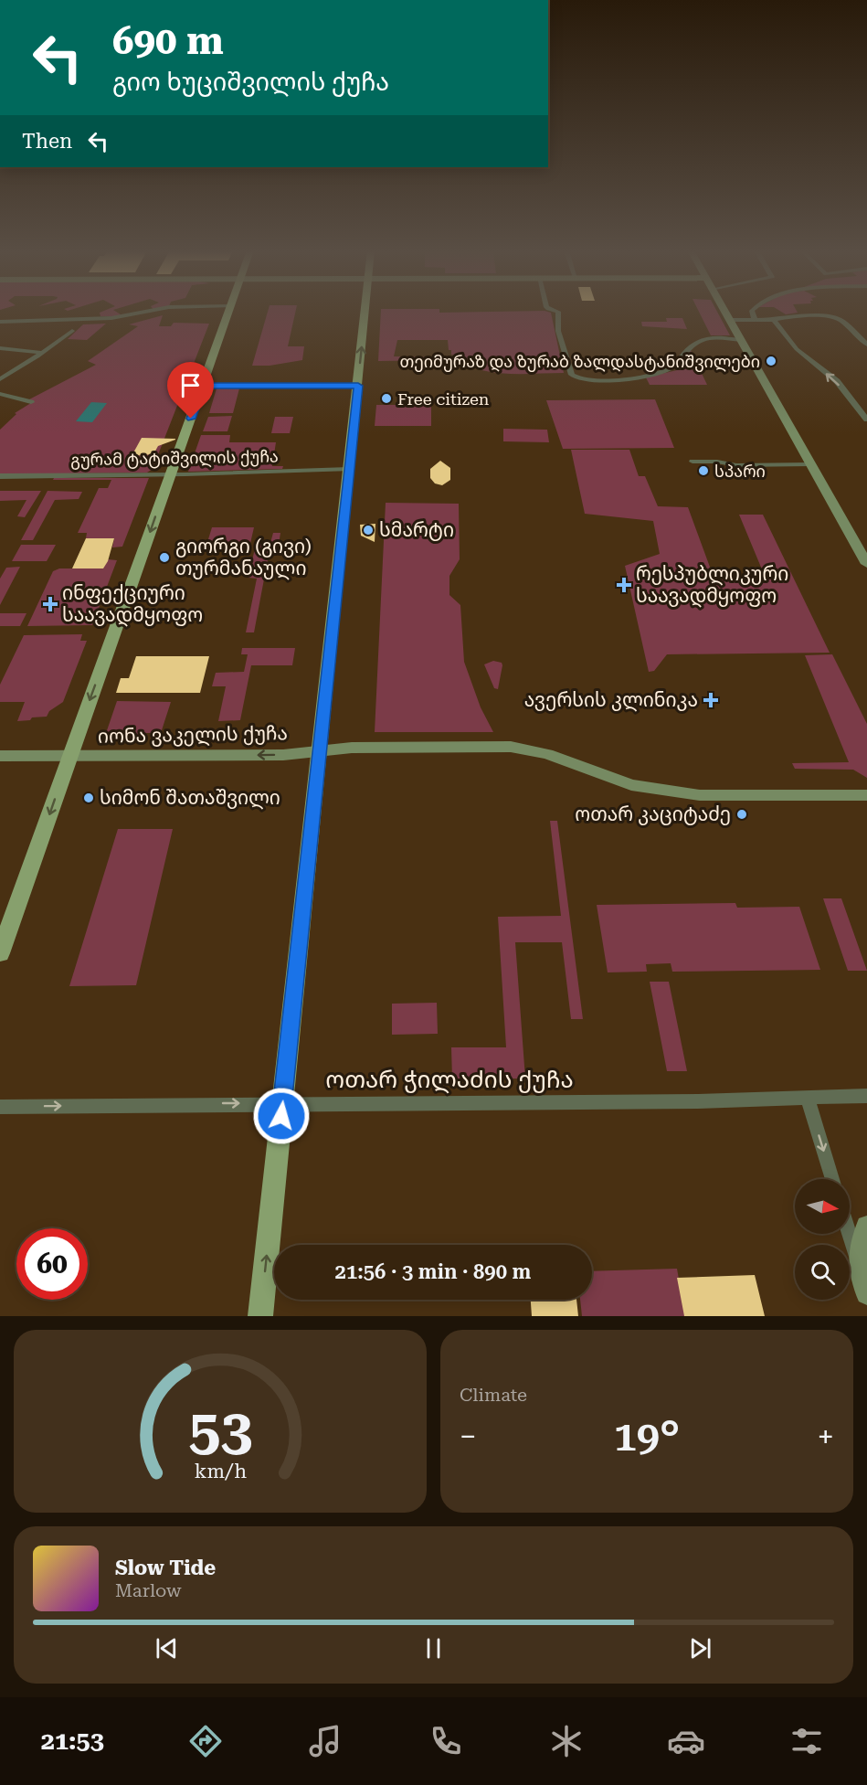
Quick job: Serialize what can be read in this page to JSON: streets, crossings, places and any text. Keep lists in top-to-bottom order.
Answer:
{
  "streets": {
    "main road": ["იონა ვაკელის ქუჩა"],
    "street": ["გურამ ტატიშვილის ქუჩა", "ოთარ ჭილაძის ქუჩა"]
  },
  "places": {
    "other": [
      "თეიმურაზ და ზურაბ ზალდასტანიშვილები",
      "Free citizen",
      "სპარი",
      "სმარტი",
      "გიორგი (გივი) თურმანაული",
      "სიმონ შათაშვილი",
      "ოთარ კაციტაძე"
    ],
    "health": ["რესპუბლიკური საავადმყოფო", "ინფექციური საავადმყოფო", "ავერსის კლინიკა"]
  },
  "north": "right",
  "page": {
    "turn": ["690 m", "გიო ხუციშვილის ქუჩა"],
    "then": "Then",
    "limit": "60",
    "trip": "21:56 · 3 min · 890 m",
    "tile": "Climate",
    "heat": ["−", "19°", "+"],
    "song": ["Slow Tide", "Marlow"],
    "tabs": "21:53",
    "gauge": ["53", "km/h"]
  }
}
